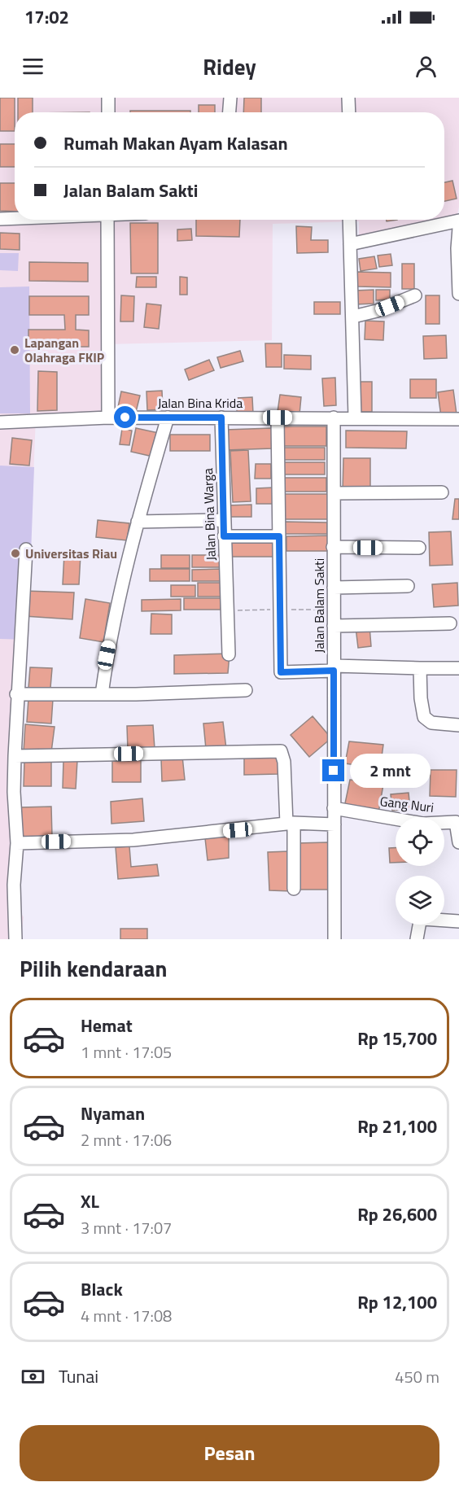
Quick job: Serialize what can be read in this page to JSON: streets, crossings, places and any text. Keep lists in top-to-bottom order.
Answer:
{
  "streets": {
    "street": [
      "Jalan Bina Krida",
      "Jalan Bina Warga",
      "Jalan Balam Sakti",
      "Gang Nuri"
    ]
  },
  "crossings": [
    ["Jalan Bina Krida", "Jalan Bina Warga"],
    ["Jalan Bina Krida", "Jalan Balam Sakti"],
    ["Jalan Balam Sakti", "Gang Nuri"]
  ],
  "places": ["Lapangan Olahraga FKIP", "Universitas Riau"],
  "page": {
    "status": "17:02",
    "header": "Ridey",
    "banner": ["Rumah Makan Ayam Kalasan", "Jalan Balam Sakti"],
    "bubble": "2 mnt",
    "heading": "Pilih kendaraan",
    "list": [
      {
        "name": "Hemat",
        "note": "1 mnt · 17:05",
        "value": "Rp 15,700"
      },
      {
        "name": "Nyaman",
        "note": "2 mnt · 17:06",
        "value": "Rp 21,100"
      },
      {
        "name": "XL",
        "note": "3 mnt · 17:07",
        "value": "Rp 26,600"
      },
      {
        "name": "Black",
        "note": "4 mnt · 17:08",
        "value": "Rp 12,100"
      }
    ],
    "pay": ["Tunai", "450 m"],
    "buttons": "Pesan"
  }
}
